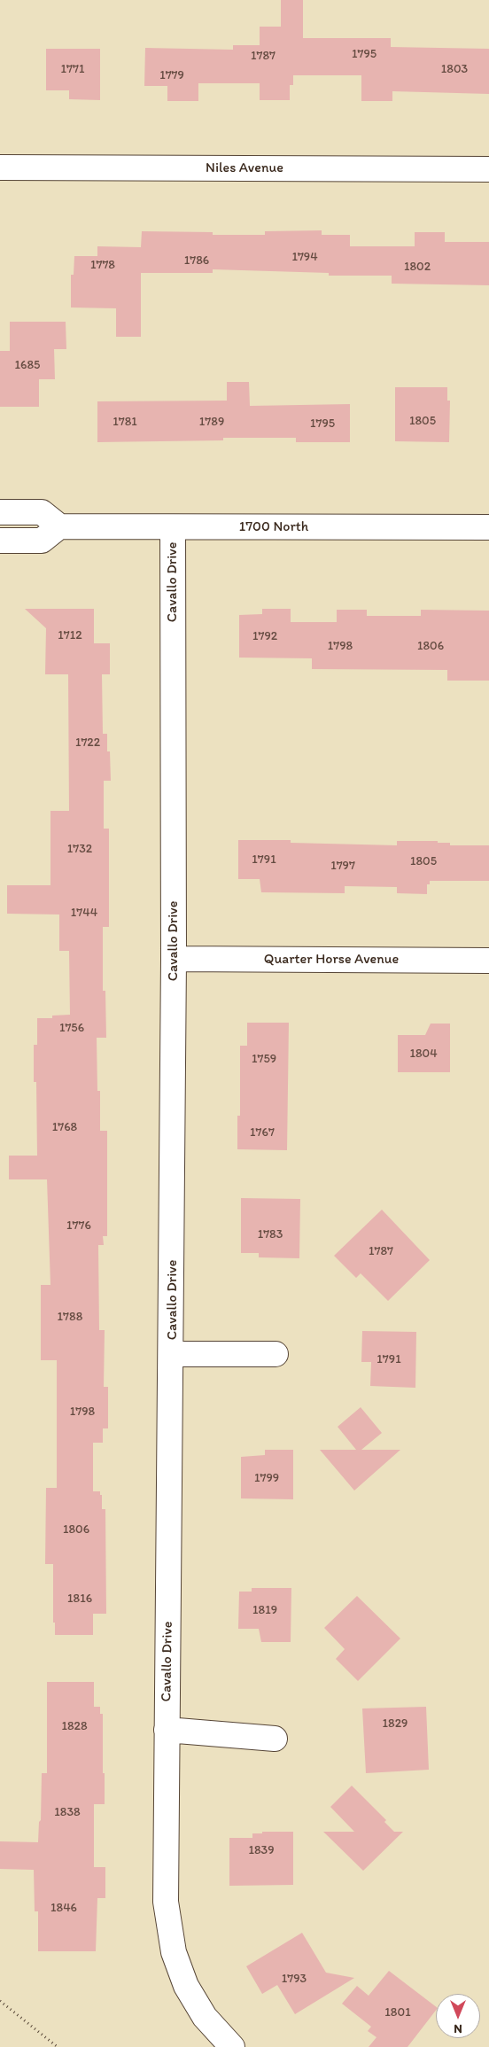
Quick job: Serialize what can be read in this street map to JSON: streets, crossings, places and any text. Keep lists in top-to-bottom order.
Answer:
{
  "streets": {
    "street": [
      "Niles Avenue",
      "1700 North",
      "Cavallo Drive",
      "Quarter Horse Avenue"
    ]
  },
  "crossings": [
    ["1700 North", "Cavallo Drive"],
    ["Cavallo Drive", "Quarter Horse Avenue"]
  ],
  "house_numbers": [
    "1795",
    "1787",
    "1771",
    "1803",
    "1779",
    "1794",
    "1786",
    "1778",
    "1802",
    "1685",
    "1805",
    "1781",
    "1789",
    "1795",
    "1712",
    "1792",
    "1798",
    "1806",
    "1722",
    "1732",
    "1791",
    "1805",
    "1797",
    "1744",
    "1756",
    "1804",
    "1759",
    "1768",
    "1767",
    "1776",
    "1783",
    "1787",
    "1788",
    "1791",
    "1798",
    "1799",
    "1806",
    "1816",
    "1819",
    "1829",
    "1828",
    "1838",
    "1839",
    "1846",
    "1793",
    "1801"
  ],
  "north": "bottom"
}
